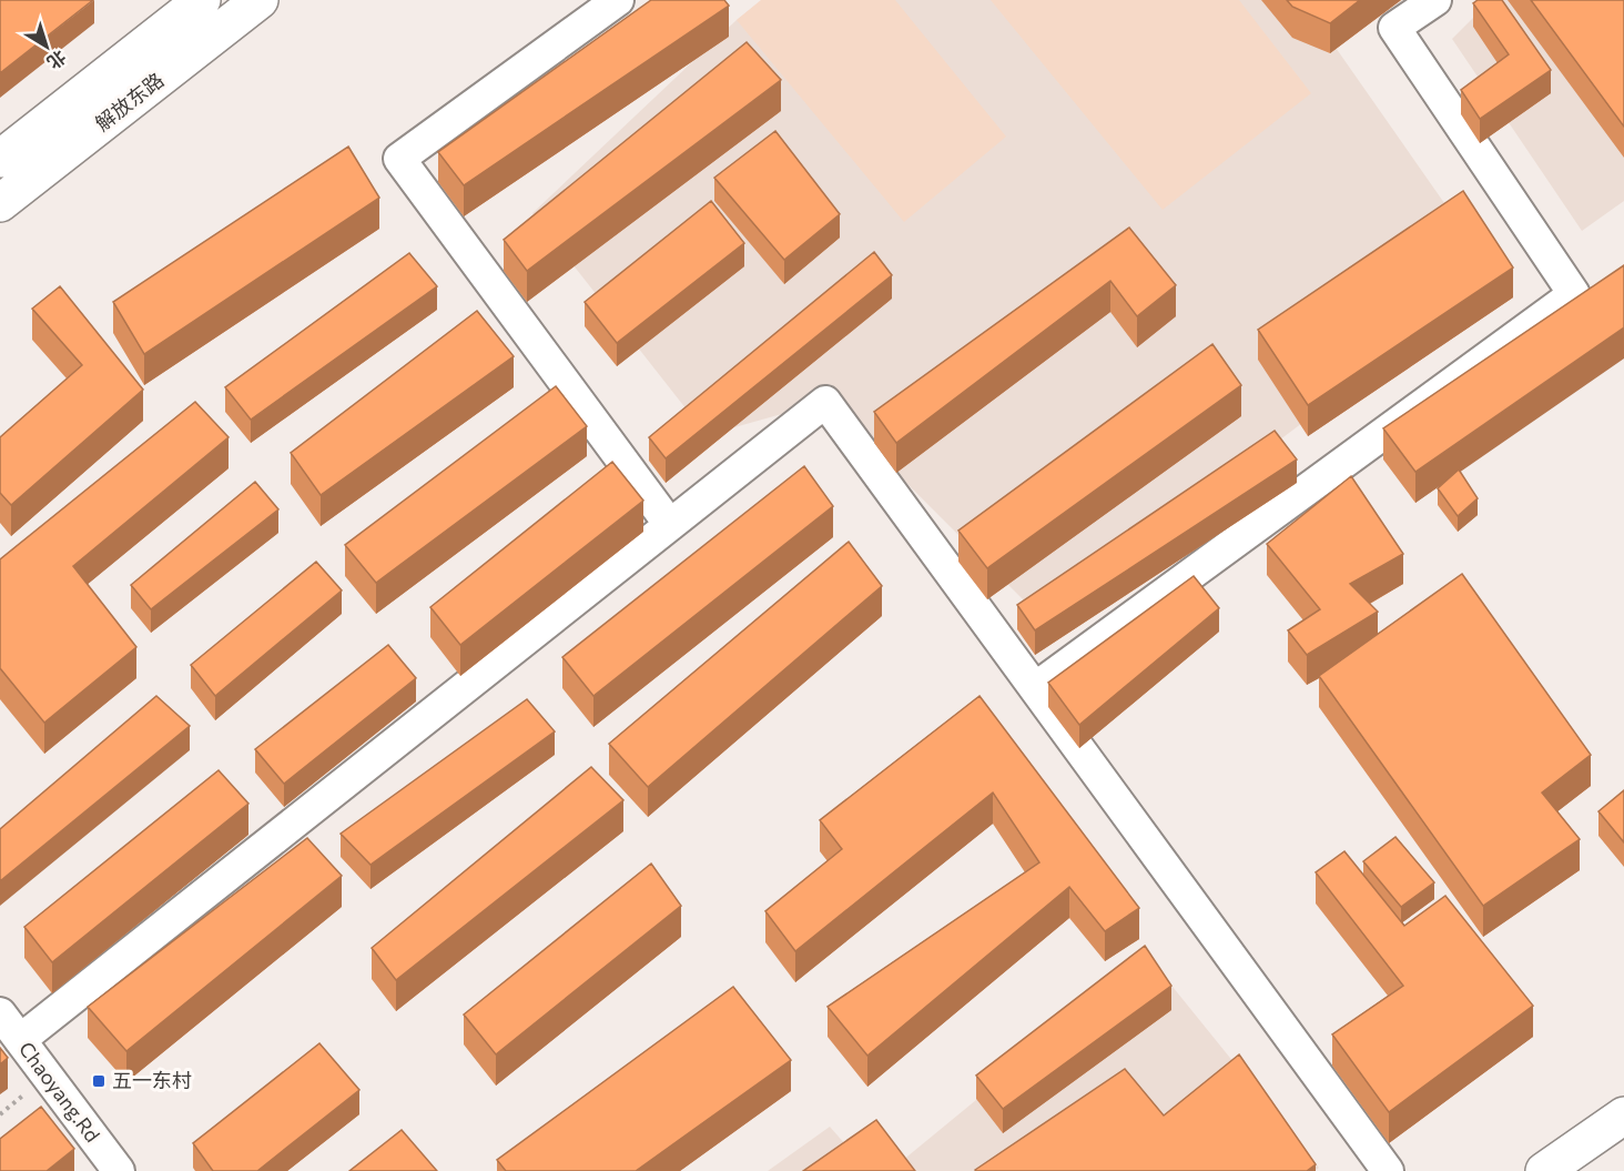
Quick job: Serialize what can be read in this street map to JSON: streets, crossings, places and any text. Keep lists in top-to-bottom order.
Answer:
{
  "streets": {
    "main road": ["解放东路"],
    "street": ["Chaoyang.Rd"]
  },
  "places": {
    "transit": ["五一东村"]
  },
  "north": "bottom right"
}
